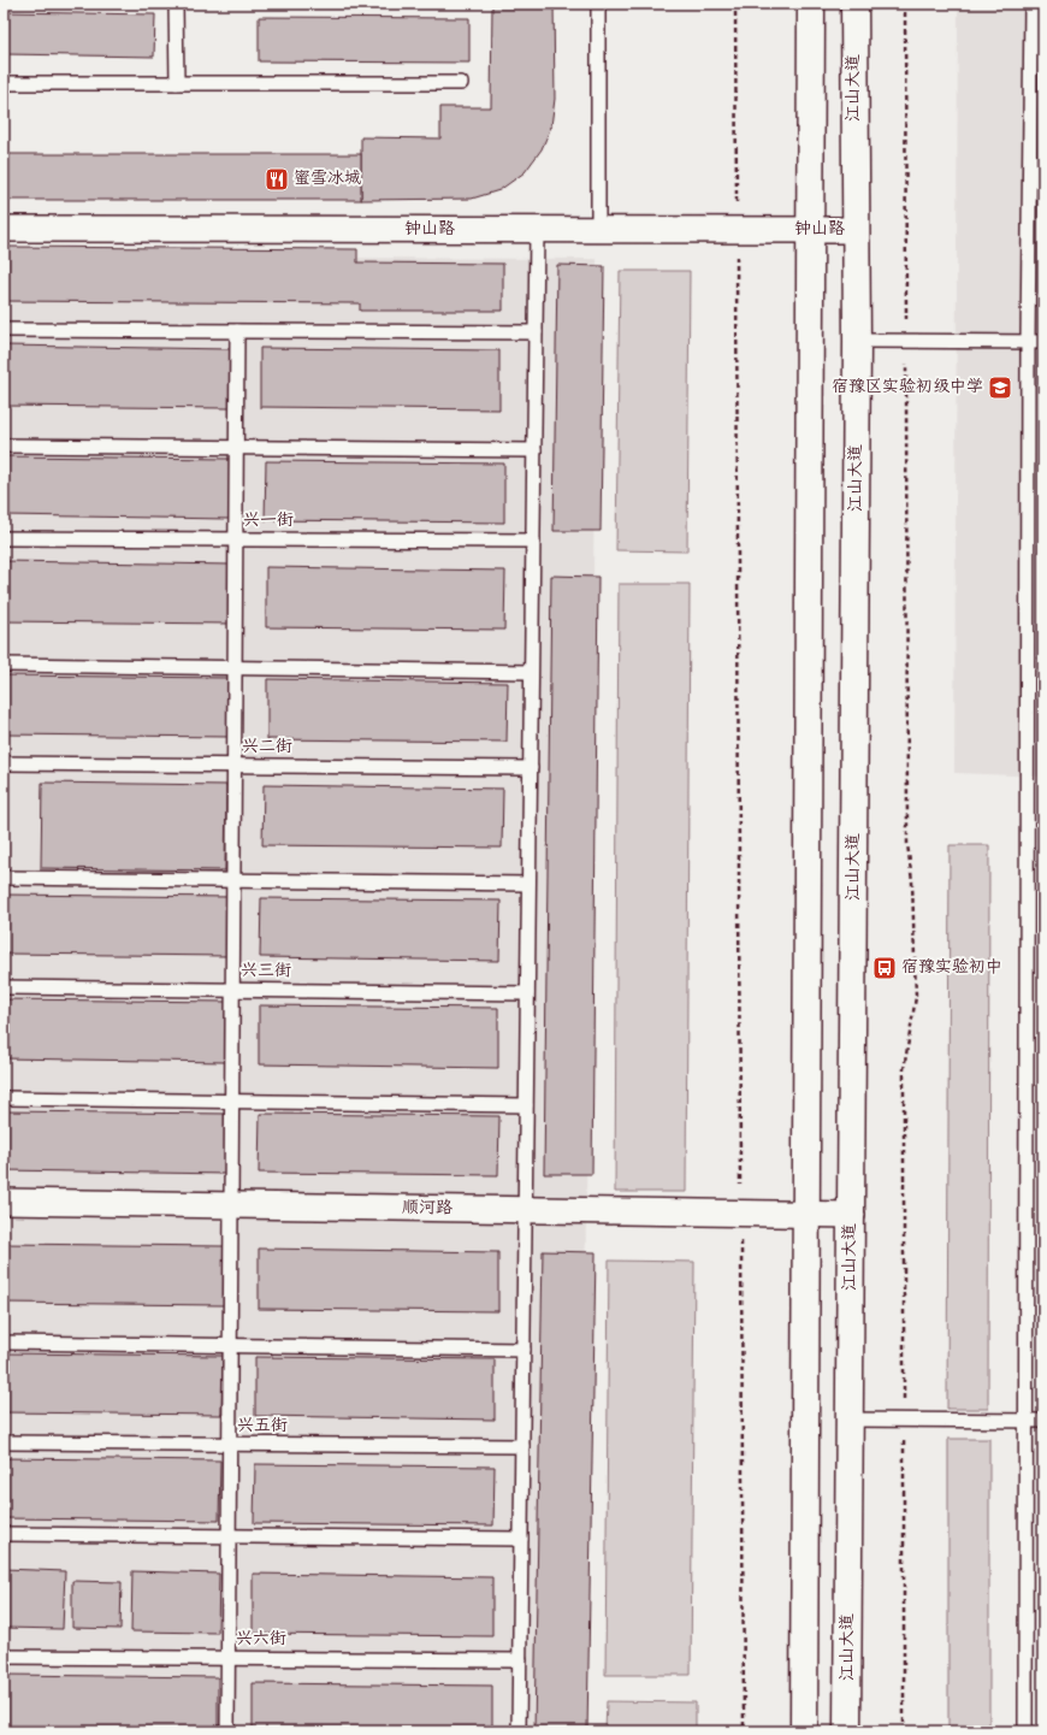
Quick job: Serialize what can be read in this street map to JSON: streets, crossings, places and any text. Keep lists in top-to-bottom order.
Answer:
{
  "streets": {
    "main road": ["江山大道"],
    "street": ["钟山路", "顺河路"],
    "lane": [
      "兴一街",
      "兴二街",
      "兴三街",
      "兴五街",
      "兴六街"
    ]
  },
  "crossings": [
    ["江山大道", "钟山路"],
    ["江山大道", "顺河路"]
  ],
  "places": {
    "restaurant": ["蜜雪冰城"],
    "school or university": ["宿豫区实验初级中学"],
    "bus stop": ["宿豫实验初中"]
  }
}
